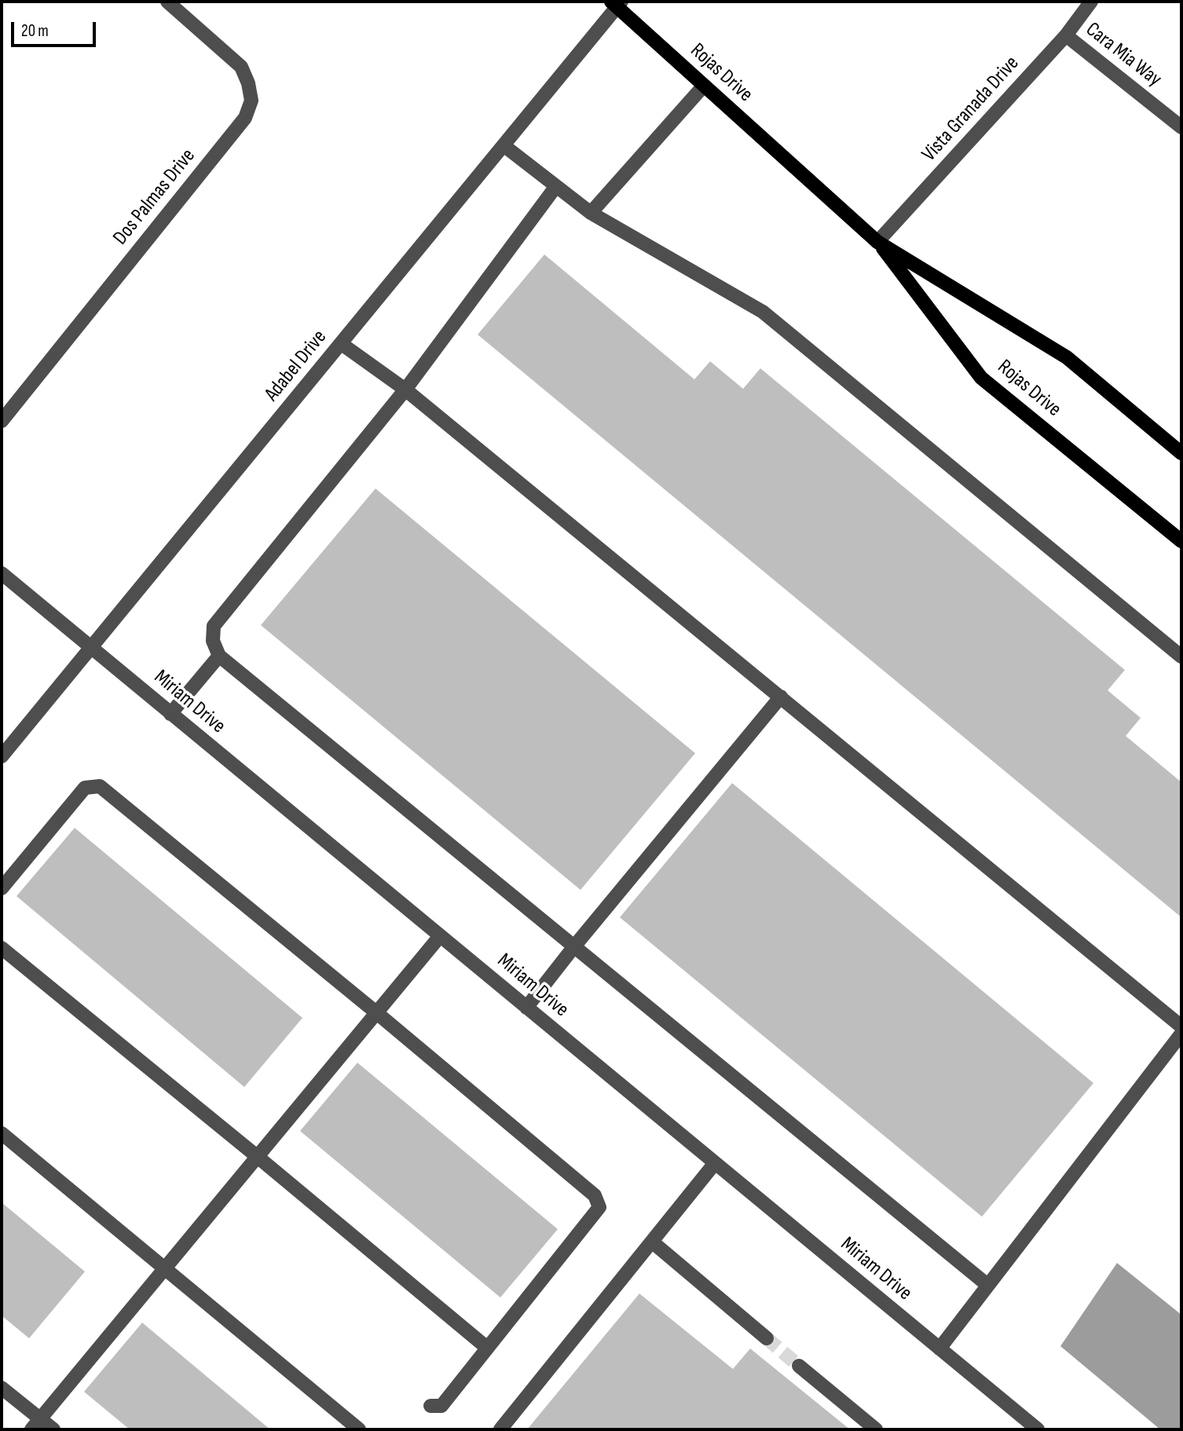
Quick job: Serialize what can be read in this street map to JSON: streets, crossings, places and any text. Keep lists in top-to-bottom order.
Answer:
{
  "streets": {
    "main road": ["Rojas Drive"],
    "street": [
      "Cara Mia Way",
      "Vista Granada Drive",
      "Dos Palmas Drive",
      "Adabel Drive",
      "Miriam Drive"
    ]
  },
  "crossings": [
    ["Cara Mia Way", "Vista Granada Drive"],
    ["Rojas Drive", "Vista Granada Drive"],
    ["Rojas Drive", "Adabel Drive"],
    ["Adabel Drive", "Miriam Drive"]
  ],
  "scale_bar": "20 m"
}
